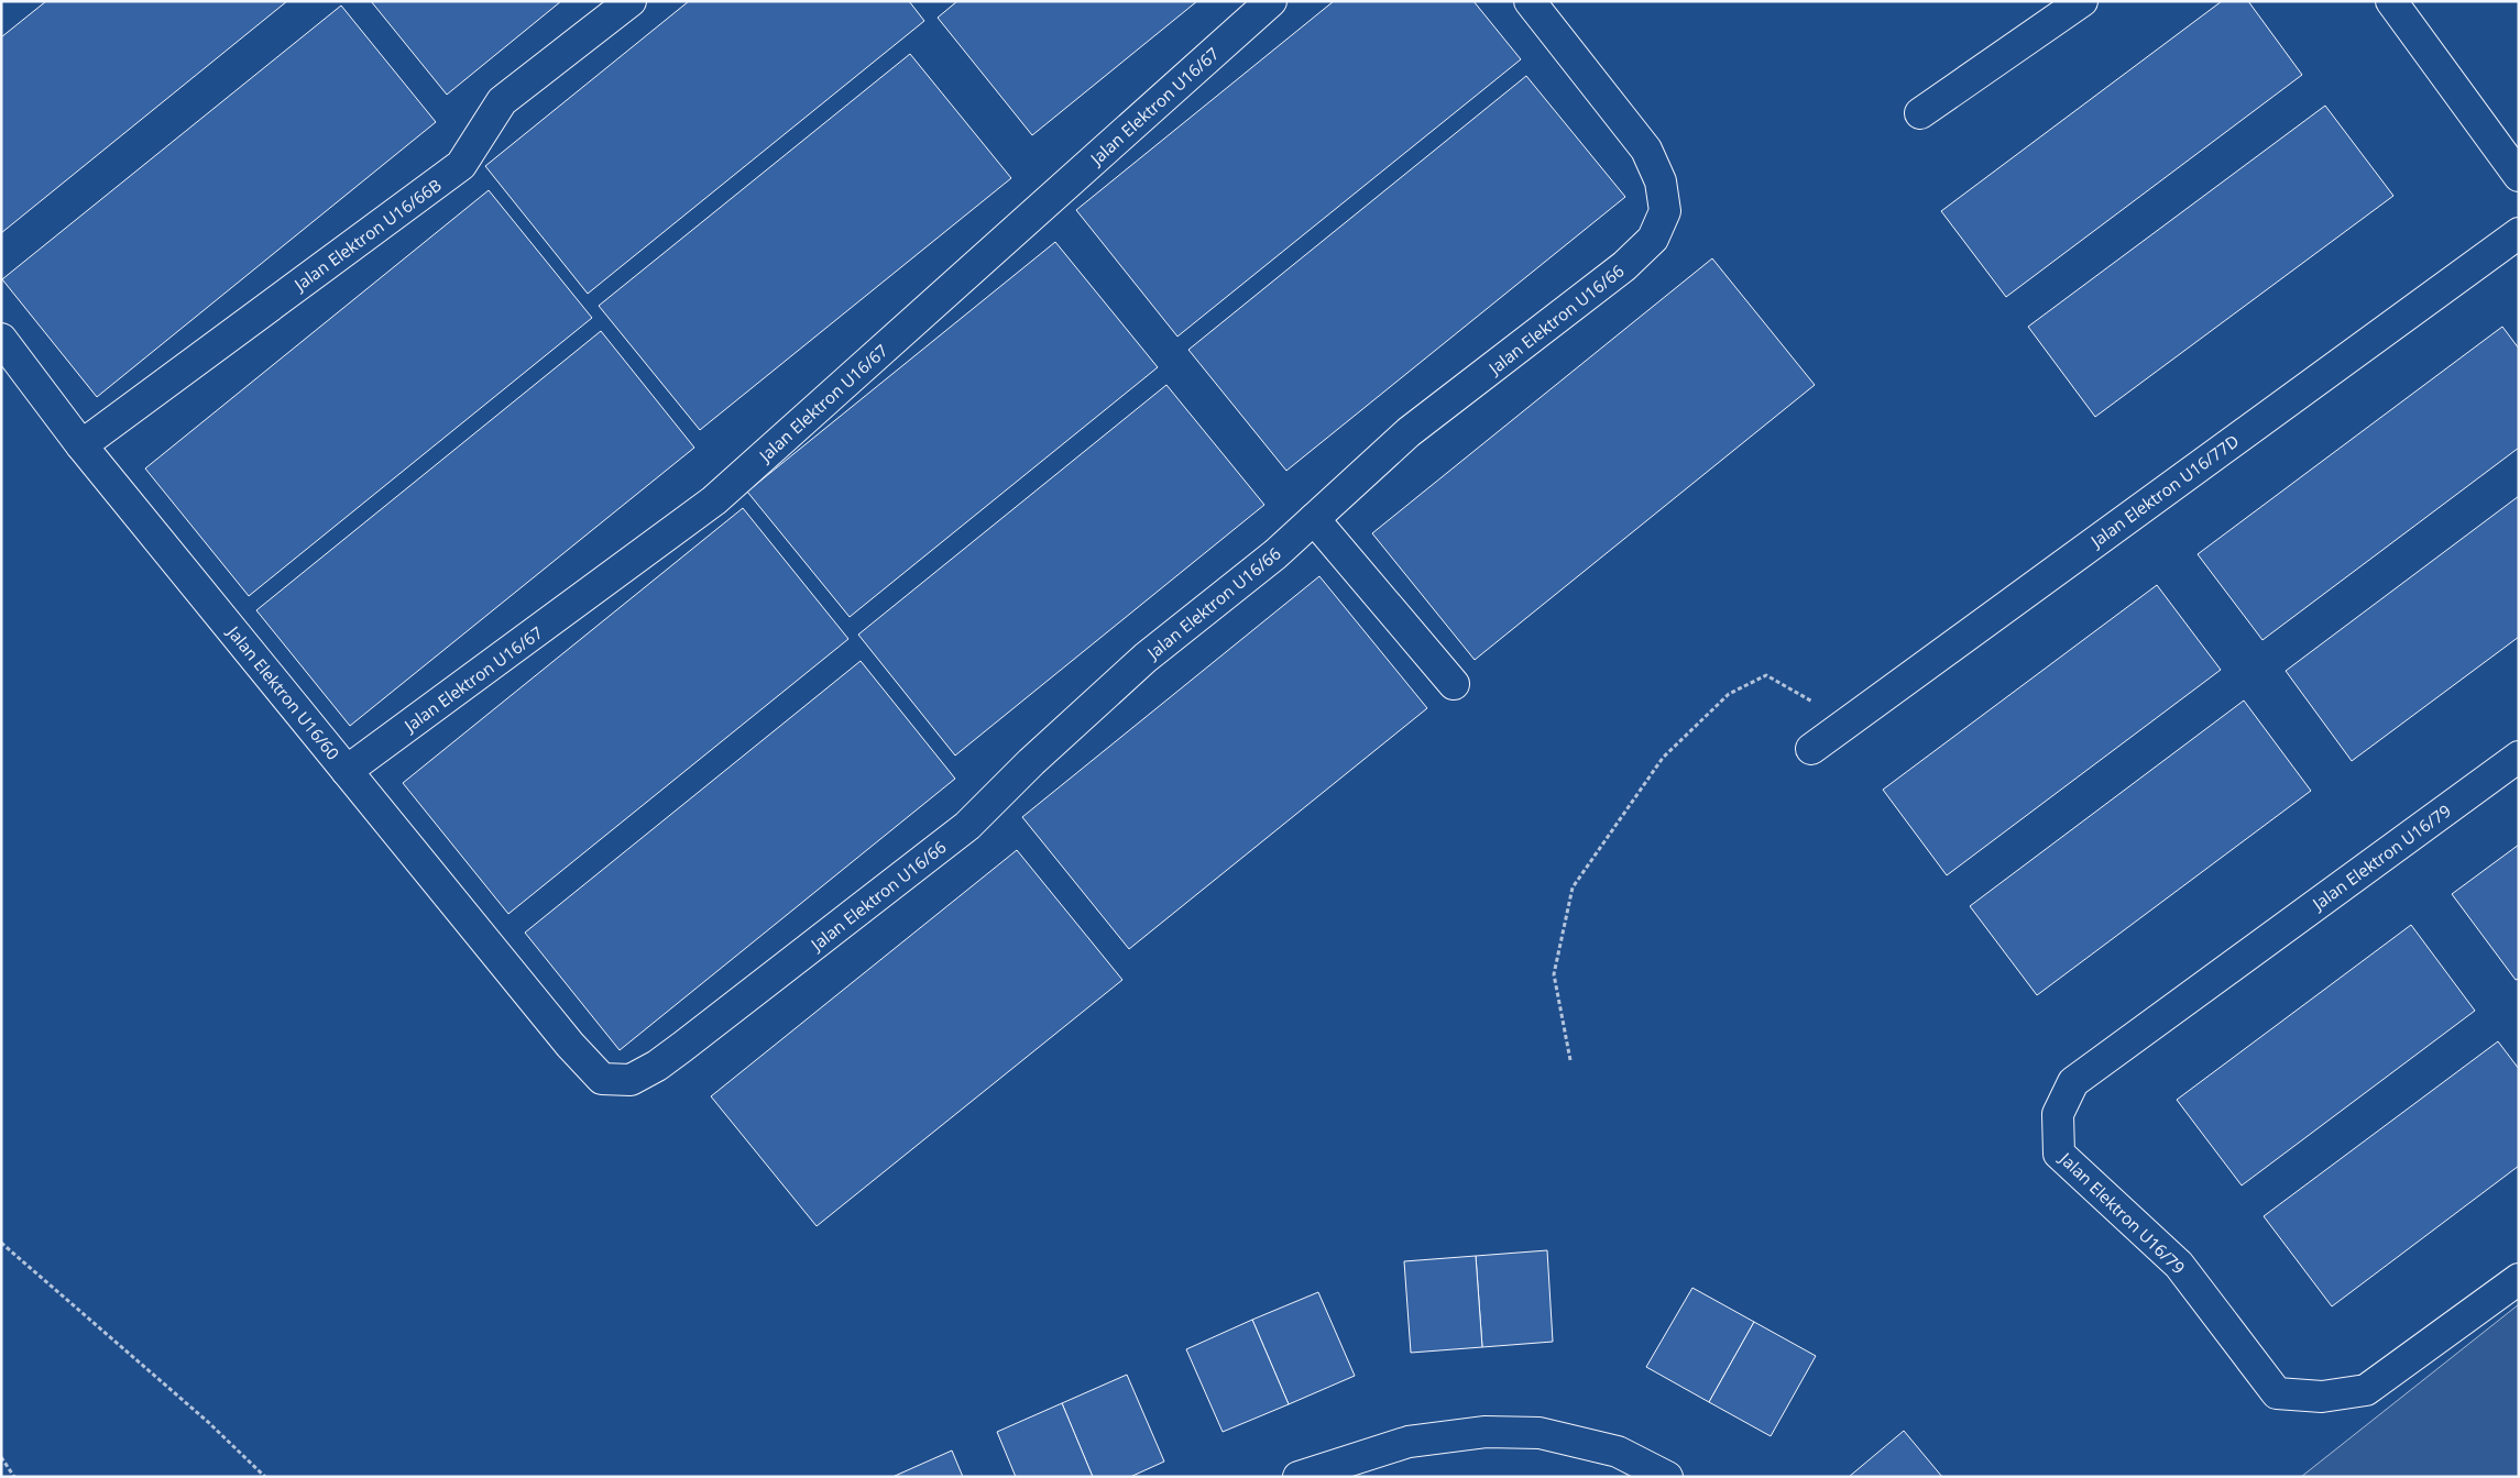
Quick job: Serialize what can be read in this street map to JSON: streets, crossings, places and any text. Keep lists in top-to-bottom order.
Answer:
{
  "streets": {
    "street": [
      "Jalan Elektron U16/67",
      "Jalan Elektron U16/66B",
      "Jalan Elektron U16/66",
      "Jalan Elektron U16/77D",
      "Jalan Elektron U16/60",
      "Jalan Elektron U16/79"
    ]
  },
  "crossings": [
    ["Jalan Elektron U16/67", "Jalan Elektron U16/60"],
    ["Jalan Elektron U16/66B", "Jalan Elektron U16/60"],
    ["Jalan Elektron U16/66", "Jalan Elektron U16/60"]
  ]
}
